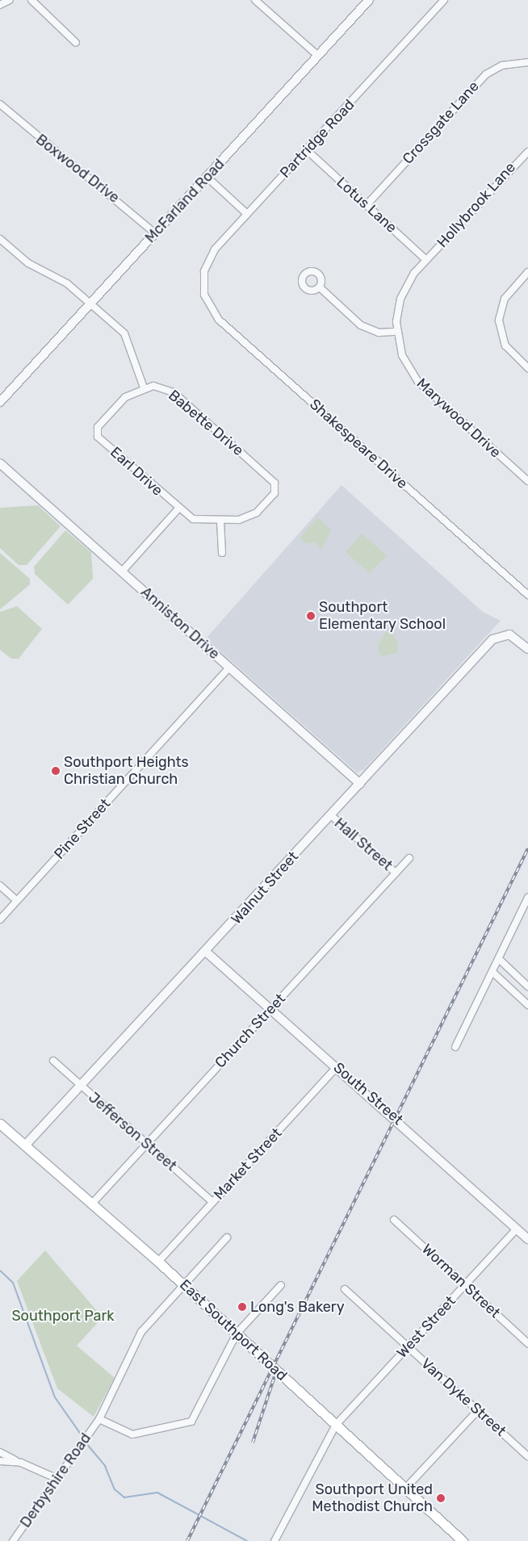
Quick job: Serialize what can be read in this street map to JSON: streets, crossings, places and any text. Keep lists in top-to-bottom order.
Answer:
{
  "streets": {
    "main road": ["East Southport Road"],
    "street": [
      "Crossgate Lane",
      "Partridge Road",
      "Boxwood Drive",
      "McFarland Road",
      "Lotus Lane",
      "Hollybrook Lane",
      "Marywood Drive",
      "Babette Drive",
      "Shakespeare Drive",
      "Earl Drive",
      "Anniston Drive",
      "Pine Street",
      "Hall Street",
      "Walnut Street",
      "Church Street",
      "South Street",
      "Jefferson Street",
      "Market Street",
      "Worman Street",
      "West Street",
      "Van Dyke Street",
      "Derbyshire Road"
    ]
  },
  "crossings": [
    ["Crossgate Lane", "Lotus Lane"],
    ["Partridge Road", "Lotus Lane"],
    ["Partridge Road", "Shakespeare Drive"],
    ["Boxwood Drive", "McFarland Road"],
    ["Lotus Lane", "Hollybrook Lane"],
    ["Lotus Lane", "Marywood Drive"],
    ["Hollybrook Lane", "Marywood Drive"],
    ["Babette Drive", "Earl Drive"],
    ["Anniston Drive", "Pine Street"],
    ["Anniston Drive", "Walnut Street"],
    ["Hall Street", "Walnut Street"],
    ["Hall Street", "Church Street"],
    ["Walnut Street", "South Street"],
    ["Walnut Street", "Jefferson Street"],
    ["Walnut Street", "East Southport Road"],
    ["Church Street", "South Street"],
    ["Church Street", "Jefferson Street"],
    ["Church Street", "East Southport Road"],
    ["South Street", "Market Street"],
    ["South Street", "West Street"],
    ["Jefferson Street", "Market Street"],
    ["Market Street", "East Southport Road"],
    ["Worman Street", "West Street"],
    ["West Street", "East Southport Road"],
    ["West Street", "Van Dyke Street"],
    ["East Southport Road", "Derbyshire Road"]
  ],
  "parks": ["Southport Park"],
  "places": [
    "Southport Elementary School",
    "Southport Heights Christian Church",
    "Long's Bakery",
    "Southport United Methodist Church"
  ]
}
